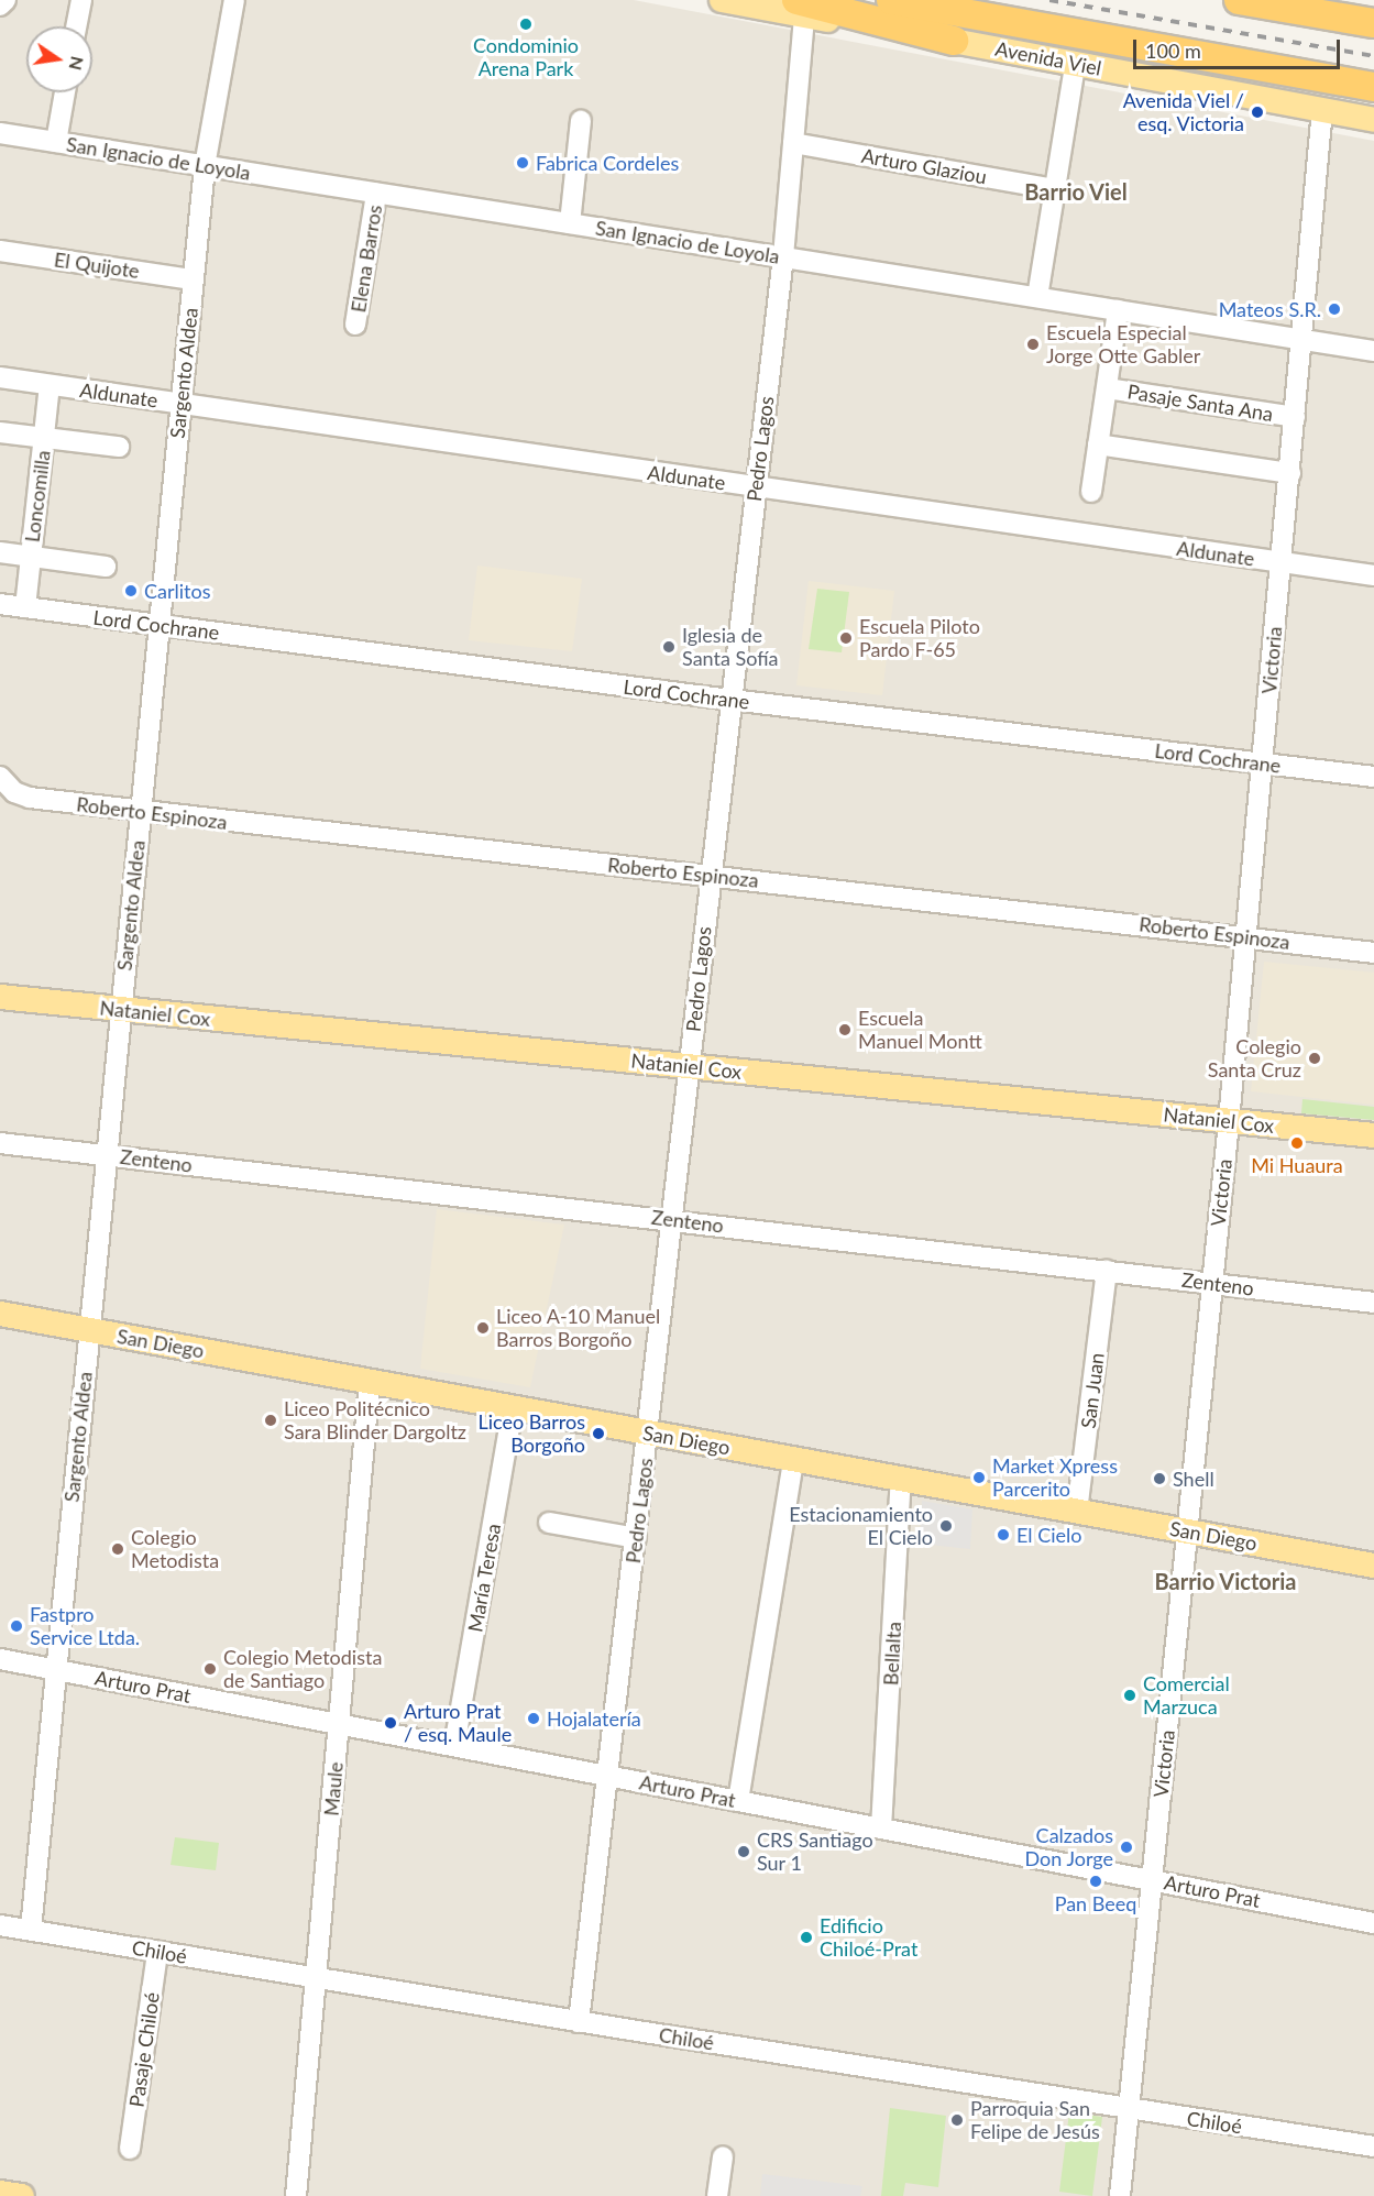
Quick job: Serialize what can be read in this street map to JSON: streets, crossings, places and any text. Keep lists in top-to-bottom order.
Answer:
{
  "streets": {
    "main road": ["Avenida Viel", "Nataniel Cox", "San Diego"],
    "street": [
      "San Ignacio de Loyola",
      "Arturo Glaziou",
      "Elena Barros",
      "El Quijote",
      "Sargento Aldea",
      "Aldunate",
      "Pasaje Santa Ana",
      "Pedro Lagos",
      "Loncomilla",
      "Lord Cochrane",
      "Victoria",
      "Roberto Espinoza",
      "Zenteno",
      "San Juan",
      "María Teresa",
      "Bellalta",
      "Arturo Prat",
      "Maule",
      "Chiloé",
      "Pasaje Chiloé"
    ]
  },
  "crossings": [
    ["Avenida Viel", "Victoria"],
    ["San Ignacio de Loyola", "Elena Barros"],
    ["San Ignacio de Loyola", "Sargento Aldea"],
    ["San Ignacio de Loyola", "Pedro Lagos"],
    ["San Ignacio de Loyola", "Victoria"],
    ["Arturo Glaziou", "Pedro Lagos"],
    ["El Quijote", "Sargento Aldea"],
    ["Sargento Aldea", "Aldunate"],
    ["Sargento Aldea", "Lord Cochrane"],
    ["Sargento Aldea", "Roberto Espinoza"],
    ["Sargento Aldea", "Nataniel Cox"],
    ["Sargento Aldea", "Zenteno"],
    ["Sargento Aldea", "San Diego"],
    ["Sargento Aldea", "Arturo Prat"],
    ["Sargento Aldea", "Chiloé"],
    ["Aldunate", "Pedro Lagos"],
    ["Aldunate", "Loncomilla"],
    ["Aldunate", "Victoria"],
    ["Pasaje Santa Ana", "Victoria"],
    ["Pedro Lagos", "Lord Cochrane"],
    ["Pedro Lagos", "Roberto Espinoza"],
    ["Pedro Lagos", "Nataniel Cox"],
    ["Pedro Lagos", "Zenteno"],
    ["Pedro Lagos", "San Diego"],
    ["Pedro Lagos", "Arturo Prat"],
    ["Pedro Lagos", "Chiloé"],
    ["Loncomilla", "Lord Cochrane"],
    ["Lord Cochrane", "Victoria"],
    ["Victoria", "Roberto Espinoza"],
    ["Victoria", "Nataniel Cox"],
    ["Victoria", "Zenteno"],
    ["Victoria", "San Diego"],
    ["Victoria", "Arturo Prat"],
    ["Victoria", "Chiloé"],
    ["Zenteno", "San Juan"],
    ["San Diego", "San Juan"],
    ["San Diego", "María Teresa"],
    ["San Diego", "Bellalta"],
    ["San Diego", "Maule"],
    ["María Teresa", "Arturo Prat"],
    ["Bellalta", "Arturo Prat"],
    ["Arturo Prat", "Maule"],
    ["Maule", "Chiloé"],
    ["Chiloé", "Pasaje Chiloé"]
  ],
  "districts": ["Barrio Viel", "Barrio Victoria"],
  "places": [
    "Condominio Arena Park",
    "Avenida Viel / esq. Victoria",
    "Fabrica Cordeles",
    "Mateos S.R.",
    "Escuela Especial Jorge Otte Gabler",
    "Carlitos",
    "Escuela Piloto Pardo F-65",
    "Iglesia de Santa Sofía",
    "Escuela Manuel Montt",
    "Colegio Santa Cruz",
    "Mi Huaura",
    "Liceo A-10 Manuel Barros Borgoño",
    "Liceo Politécnico Sara Blinder Dargoltz",
    "Liceo Barros Borgoño",
    "Market Xpress Parcerito",
    "Shell",
    "Estacionamiento El Cielo",
    "El Cielo",
    "Colegio Metodista",
    "Fastpro Service Ltda.",
    "Colegio Metodista de Santiago",
    "Comercial Marzuca",
    "Hojalatería",
    "Arturo Prat / esq. Maule",
    "Calzados Don Jorge",
    "CRS Santiago Sur 1",
    "Pan Beeq",
    "Edificio Chiloé-Prat",
    "Parroquia San Felipe de Jesús"
  ],
  "scale_bar": "100 m",
  "north": "right"
}
